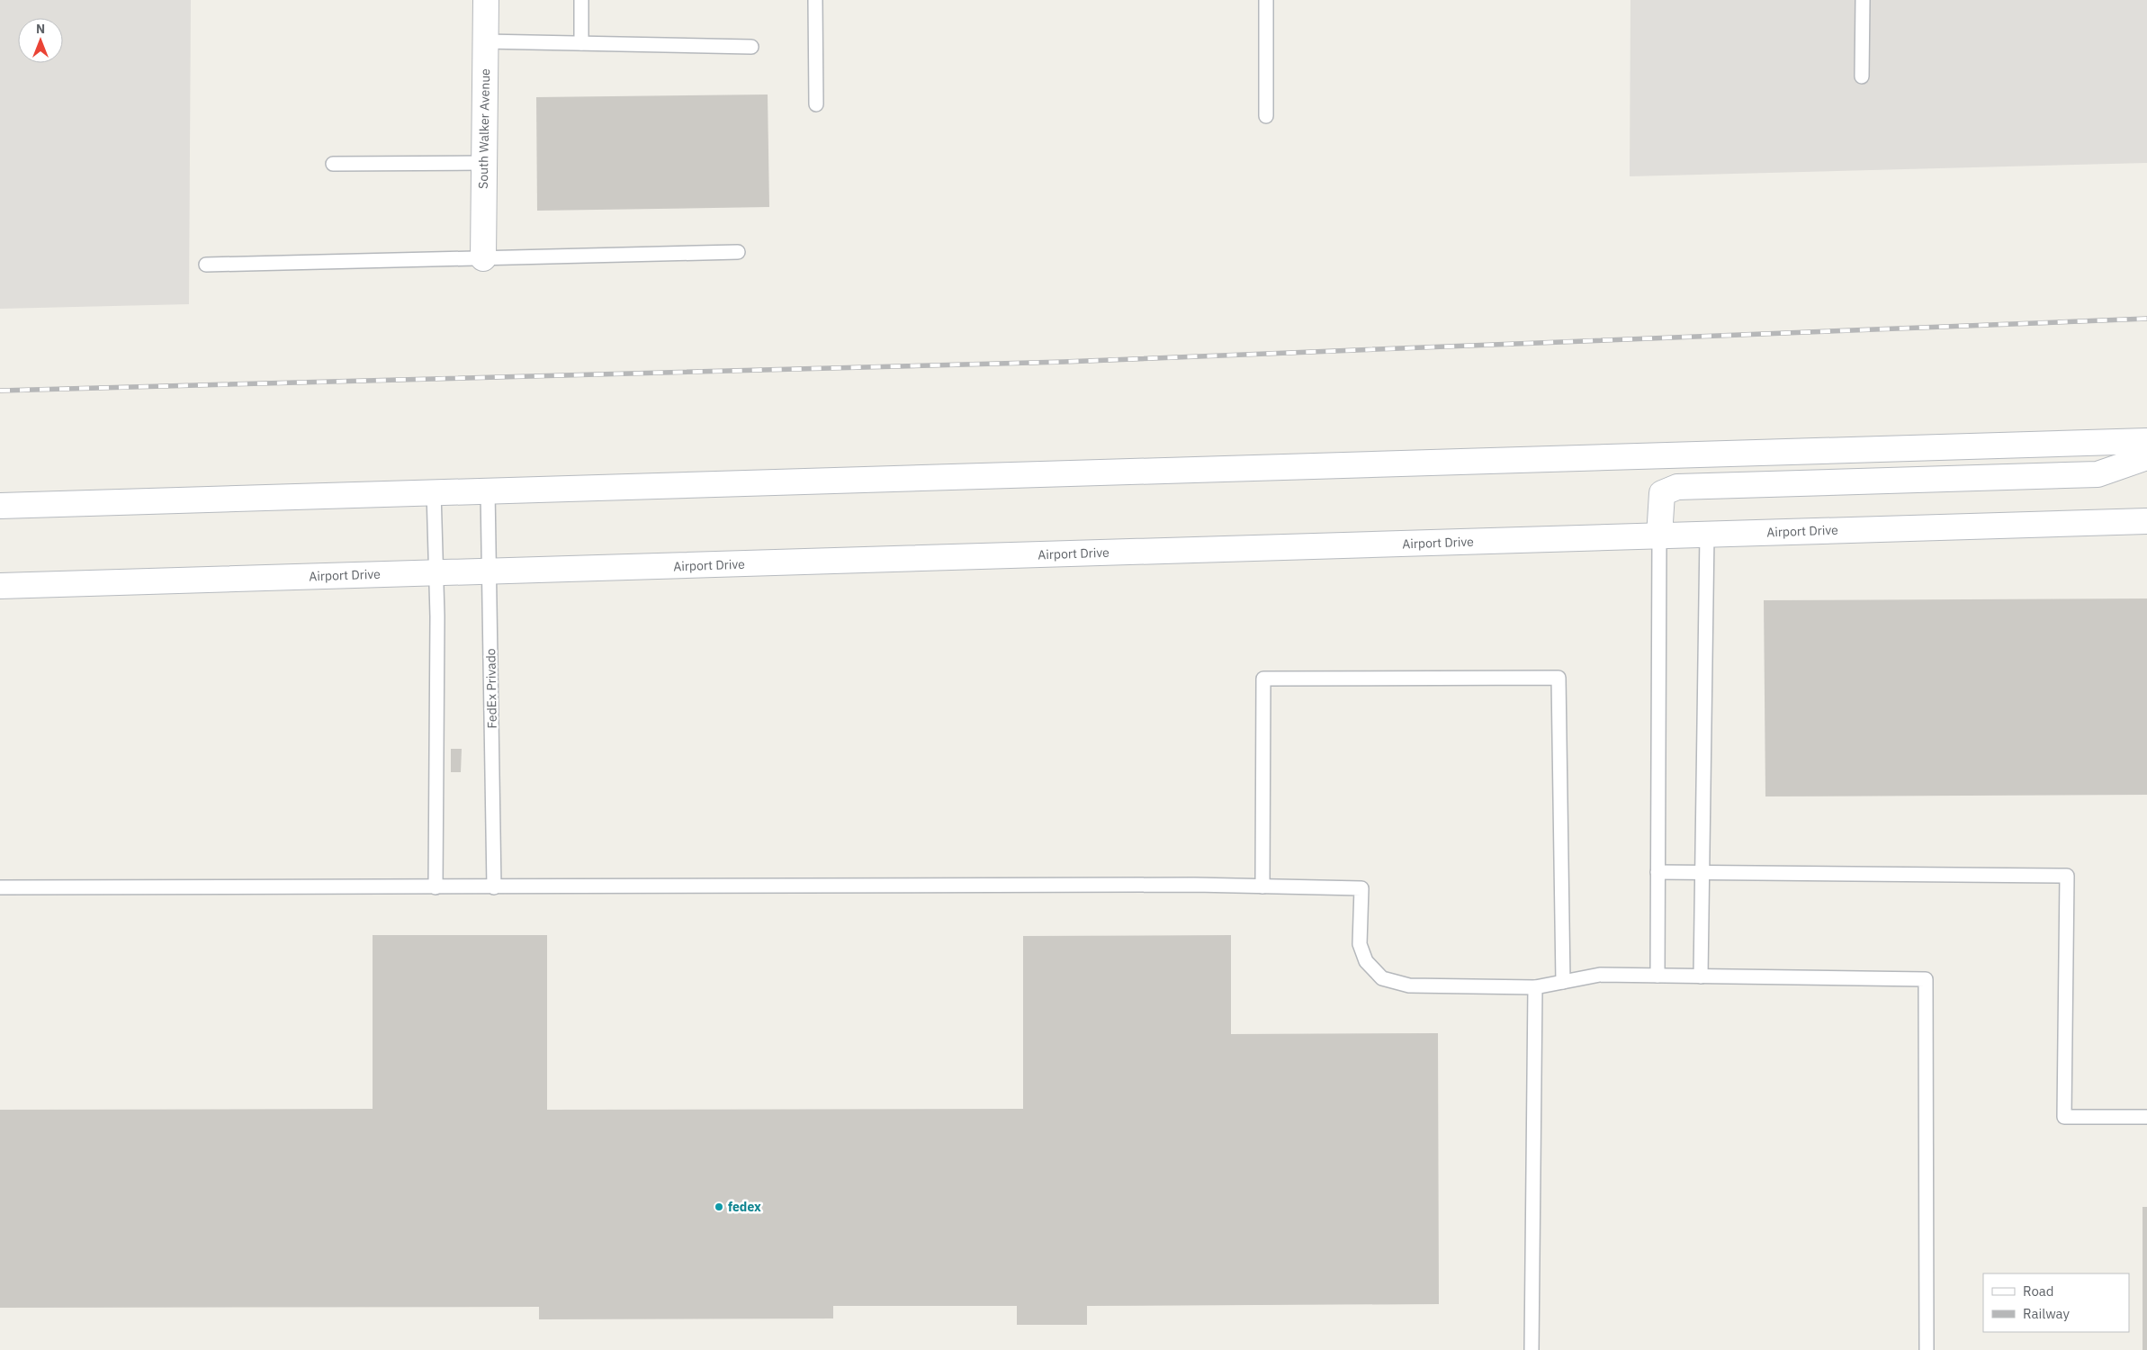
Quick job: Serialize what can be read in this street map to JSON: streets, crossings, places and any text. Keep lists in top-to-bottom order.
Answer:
{
  "streets": {
    "main road": ["South Walker Avenue", "Airport Drive"],
    "lane": ["FedEx Privado"]
  },
  "crossings": [
    ["Airport Drive", "FedEx Privado"]
  ],
  "places": ["fedex"],
  "legend": ["Road", "Railway"],
  "north": "top"
}
